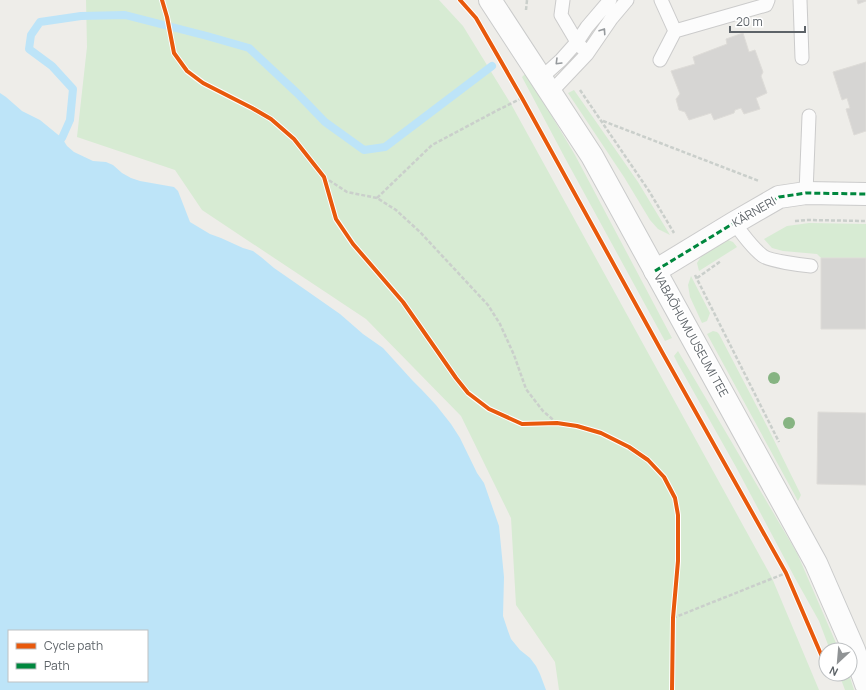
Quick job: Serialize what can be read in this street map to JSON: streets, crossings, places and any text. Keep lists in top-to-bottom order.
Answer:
{
  "streets": {
    "street": ["KÄRNERI", "VABAÕHUMUUSEUMI TEE"]
  },
  "crossings": [
    ["KÄRNERI", "VABAÕHUMUUSEUMI TEE"]
  ],
  "legend": ["Cycle path", "Path"],
  "scale_bar": "20 m",
  "north": "bottom left"
}
